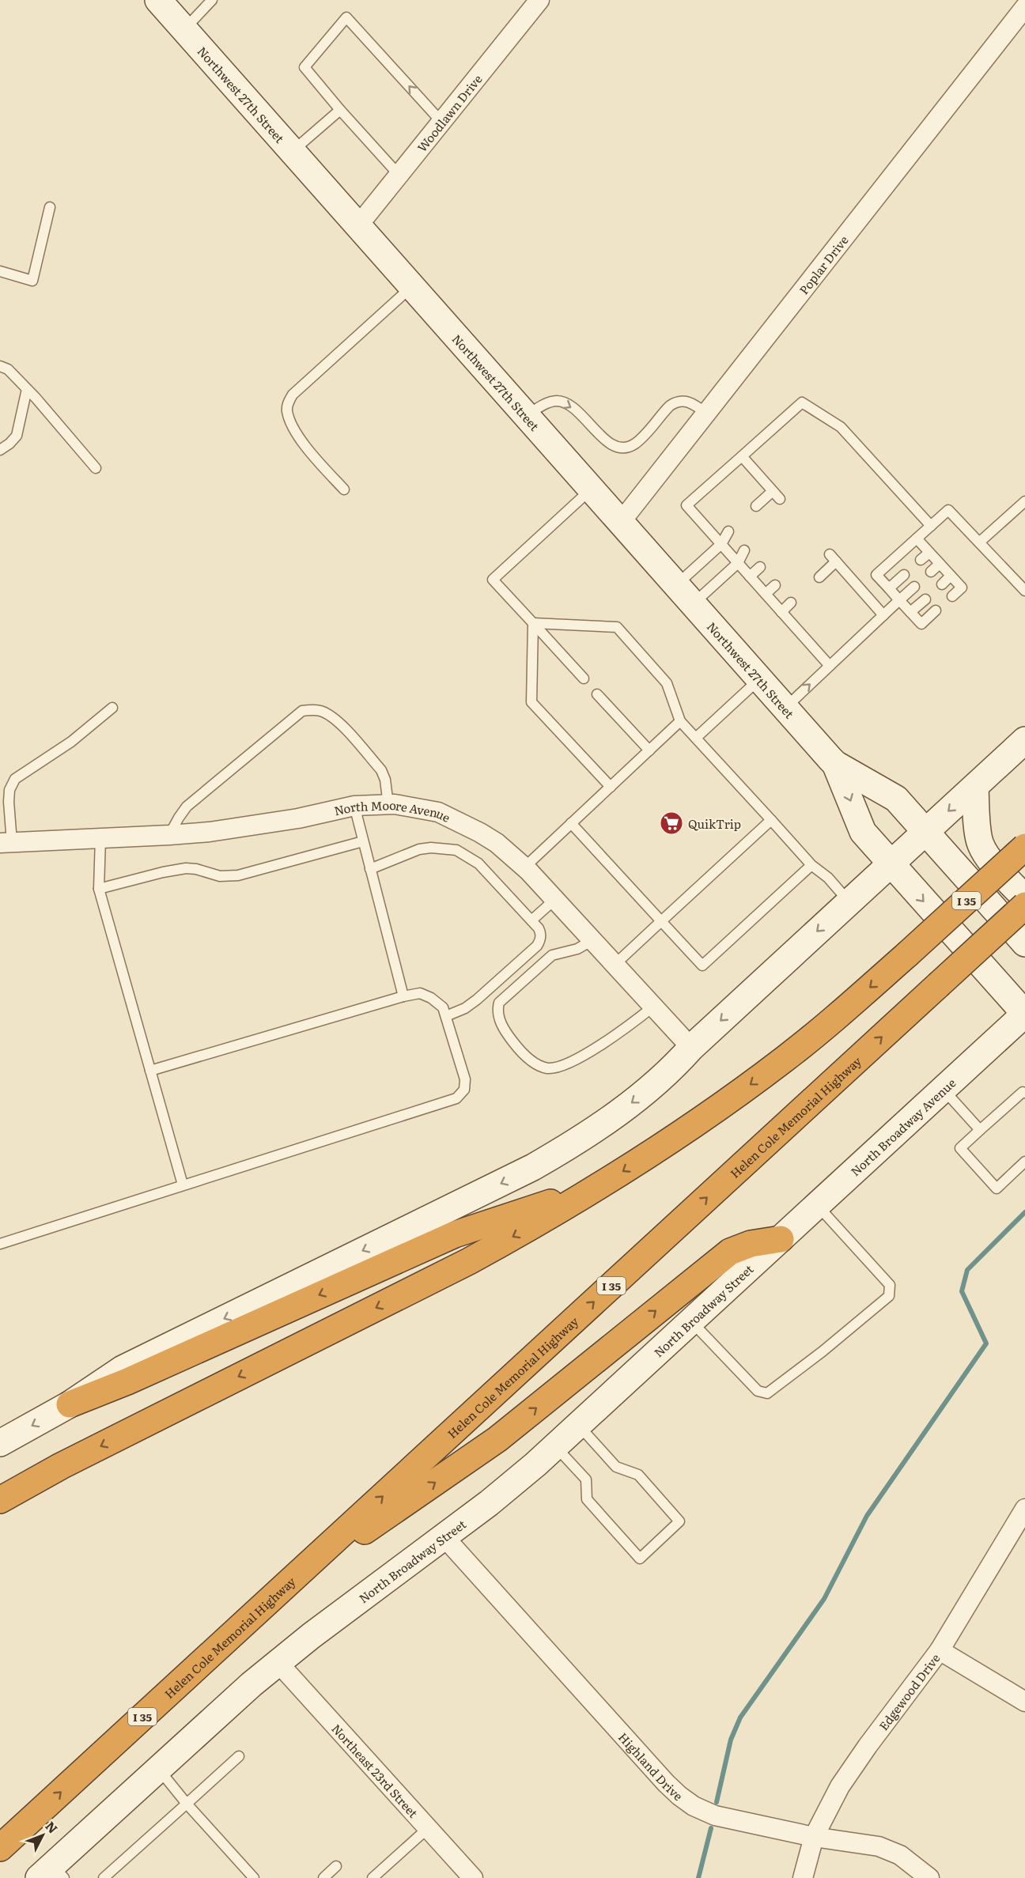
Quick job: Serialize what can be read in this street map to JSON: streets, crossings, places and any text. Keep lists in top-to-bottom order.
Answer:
{
  "streets": {
    "highway": ["I 35", "Helen Cole Memorial Highway"],
    "main road": ["Northwest 27th Street", "North Broadway Avenue", "North Broadway Street"],
    "street": [
      "Woodlawn Drive",
      "Poplar Drive",
      "North Moore Avenue",
      "Edgewood Drive",
      "Highland Drive",
      "Northeast 23rd Street"
    ]
  },
  "crossings": [
    ["Northwest 27th Street", "Woodlawn Drive"],
    ["Northwest 27th Street", "Poplar Drive"],
    ["Northwest 27th Street", "North Broadway Avenue"],
    ["North Broadway Avenue", "North Broadway Street"],
    ["North Broadway Street", "Highland Drive"],
    ["North Broadway Street", "Northeast 23rd Street"],
    ["Edgewood Drive", "Highland Drive"]
  ],
  "places": {
    "supermarket": ["QuikTrip"]
  },
  "north": "top right"
}
